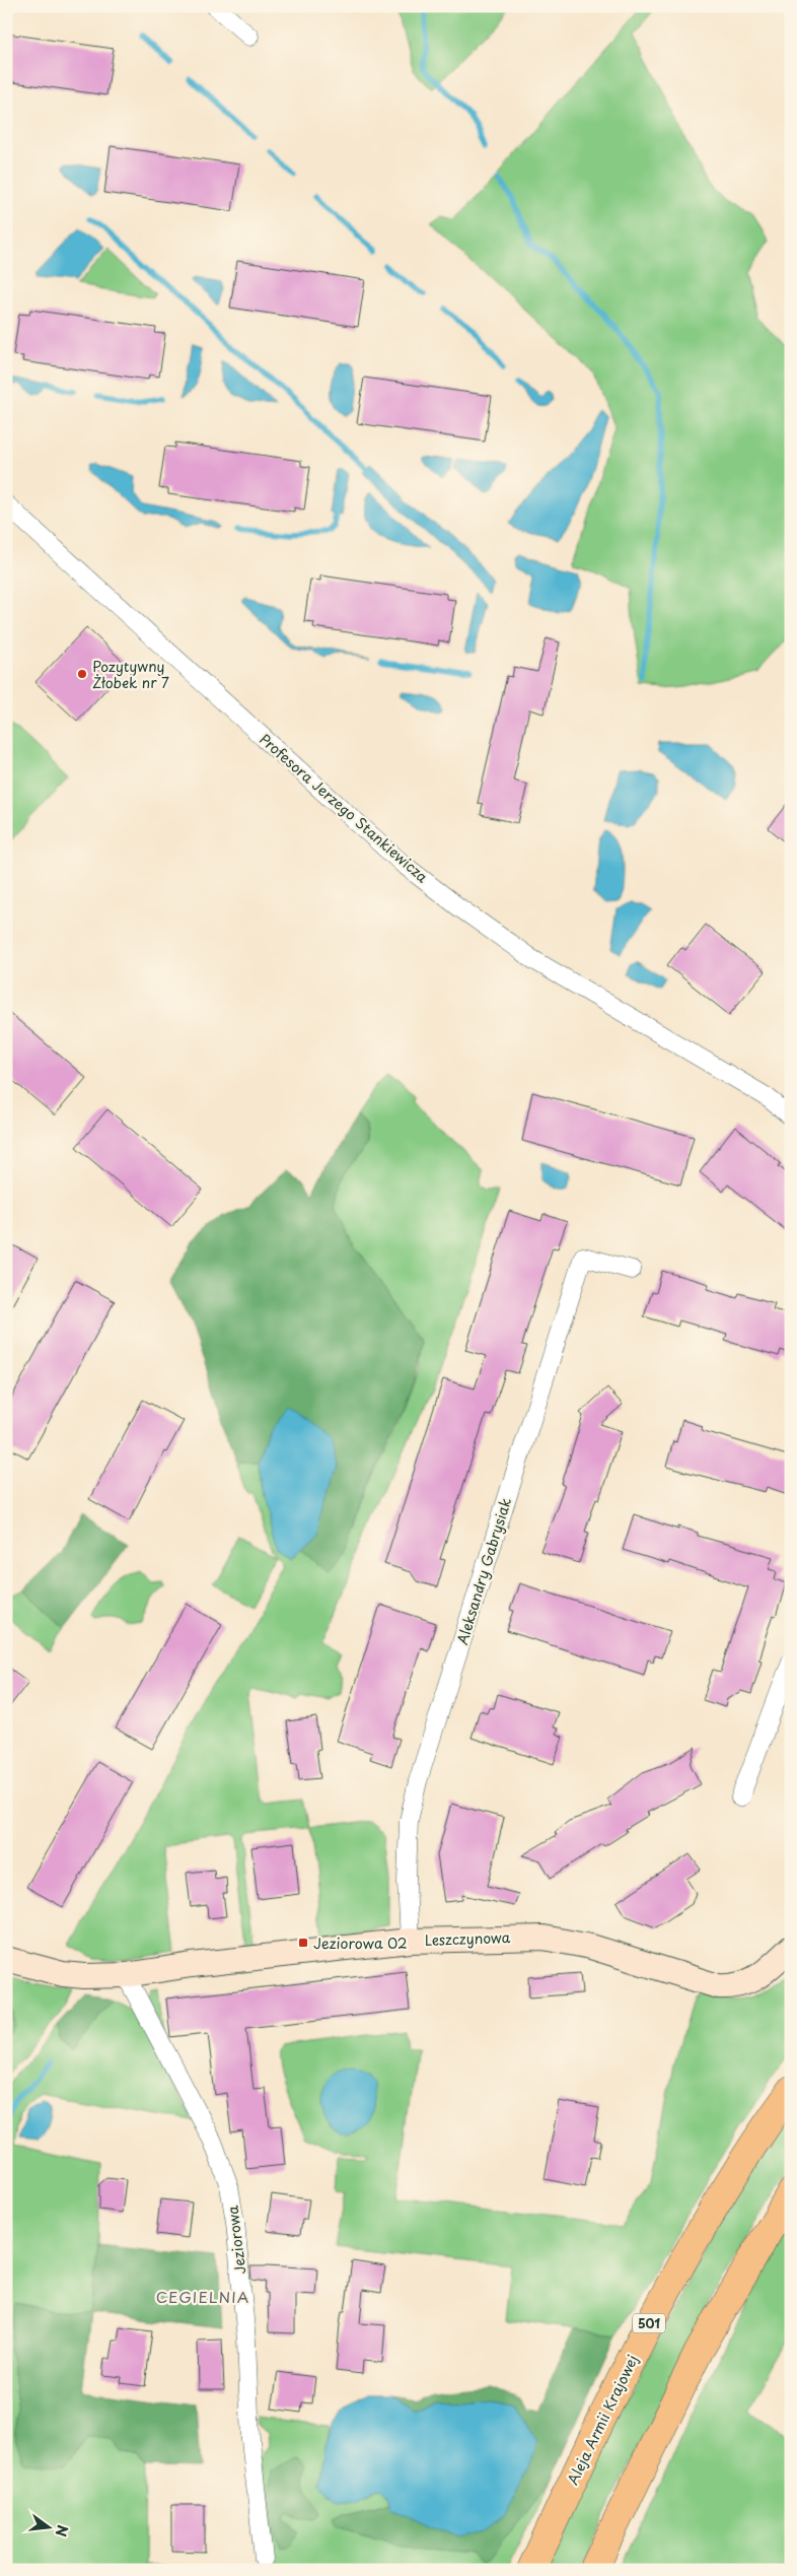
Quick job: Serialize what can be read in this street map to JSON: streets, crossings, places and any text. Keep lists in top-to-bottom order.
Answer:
{
  "streets": {
    "main road": ["501", "Aleja Armii Krajowej"],
    "street": [
      "Profesora Jerzego Stankiewicza",
      "Aleksandry Gabrysiak",
      "Leszczynowa",
      "Jeziorowa"
    ]
  },
  "crossings": [
    ["Aleksandry Gabrysiak", "Leszczynowa"],
    ["Leszczynowa", "Jeziorowa"]
  ],
  "districts": ["CEGIELNIA"],
  "places": {
    "other": ["Pozytywny Żłobek nr 7"],
    "transit": ["Jeziorowa 02"]
  },
  "north": "right"
}
